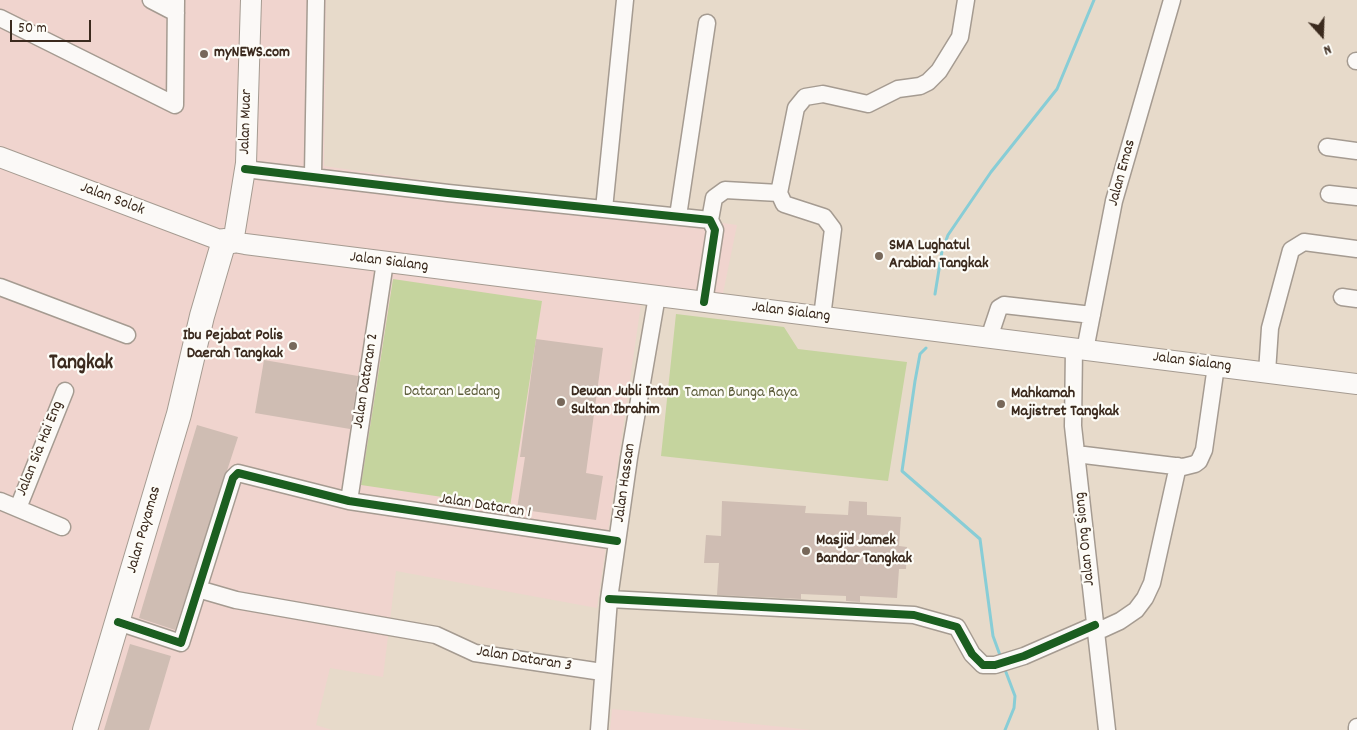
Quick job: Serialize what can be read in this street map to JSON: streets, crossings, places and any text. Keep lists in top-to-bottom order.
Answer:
{
  "streets": {
    "highway": ["Jalan Payamas"],
    "main road": ["Jalan Muar", "Jalan Solok", "Jalan Sialang"],
    "street": [
      "Jalan Emas",
      "Jalan Dataran 2",
      "Jalan Sia Hai Eng",
      "Jalan Hassan",
      "Jalan Dataran 1",
      "Jalan Ong Siong",
      "Jalan Dataran 3"
    ]
  },
  "crossings": [
    ["Jalan Muar", "Jalan Solok"],
    ["Jalan Muar", "Jalan Sialang"],
    ["Jalan Muar", "Jalan Payamas"],
    ["Jalan Emas", "Jalan Sialang"],
    ["Jalan Emas", "Jalan Ong Siong"],
    ["Jalan Solok", "Jalan Sialang"],
    ["Jalan Solok", "Jalan Payamas"],
    ["Jalan Sialang", "Jalan Dataran 2"],
    ["Jalan Sialang", "Jalan Hassan"],
    ["Jalan Sialang", "Jalan Payamas"],
    ["Jalan Sialang", "Jalan Ong Siong"],
    ["Jalan Dataran 2", "Jalan Dataran 1"],
    ["Jalan Hassan", "Jalan Dataran 1"],
    ["Jalan Hassan", "Jalan Dataran 3"],
    ["Jalan Dataran 1", "Jalan Dataran 3"]
  ],
  "districts": ["Tangkak"],
  "parks": ["Dataran Ledang", "Taman Bunga Raya"],
  "places": [
    "myNEWS.com",
    "SMA Lughatul Arabiah Tangkak",
    "Ibu Pejabat Polis Daerah Tangkak",
    "Dewan Jubli Intan Sultan Ibrahim",
    "Mahkamah Majistret Tangkak",
    "Masjid Jamek Bandar Tangkak"
  ],
  "scale_bar": "50 m",
  "north": "bottom"
}
